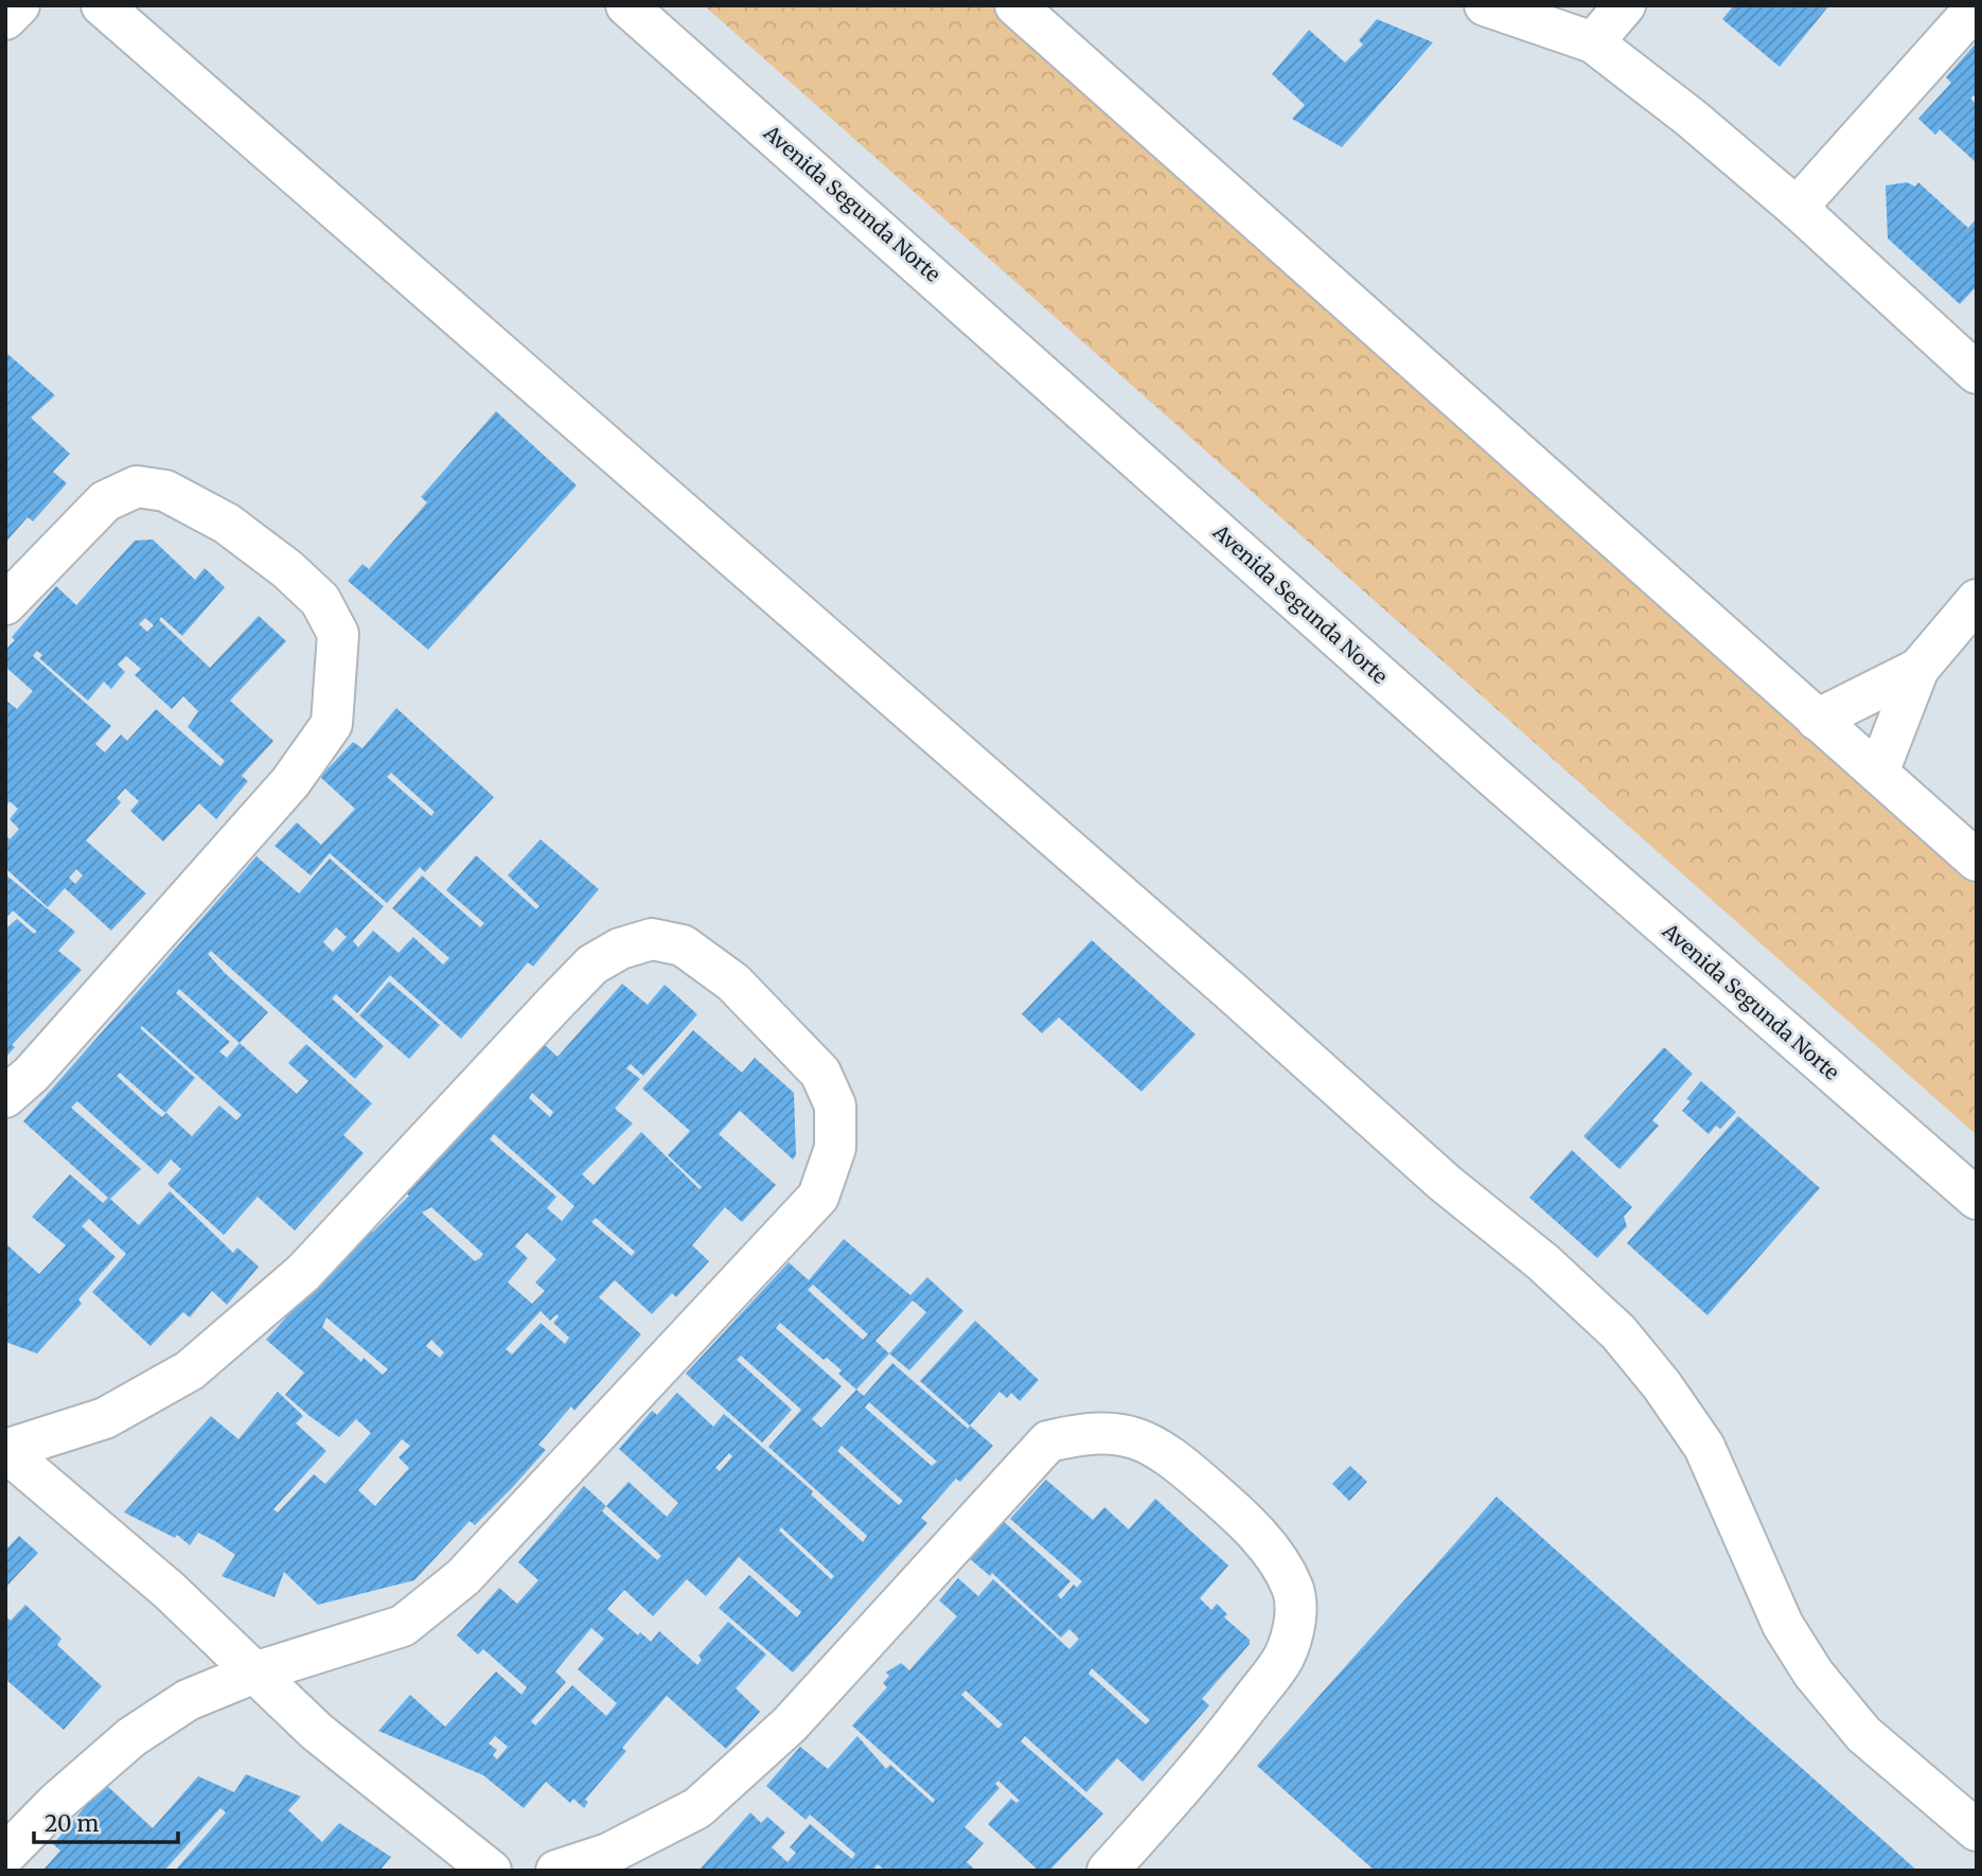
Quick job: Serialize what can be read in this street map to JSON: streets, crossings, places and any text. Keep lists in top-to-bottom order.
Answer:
{
  "streets": {
    "street": ["Avenida Segunda Norte"]
  },
  "scale_bar": "20 m"
}
